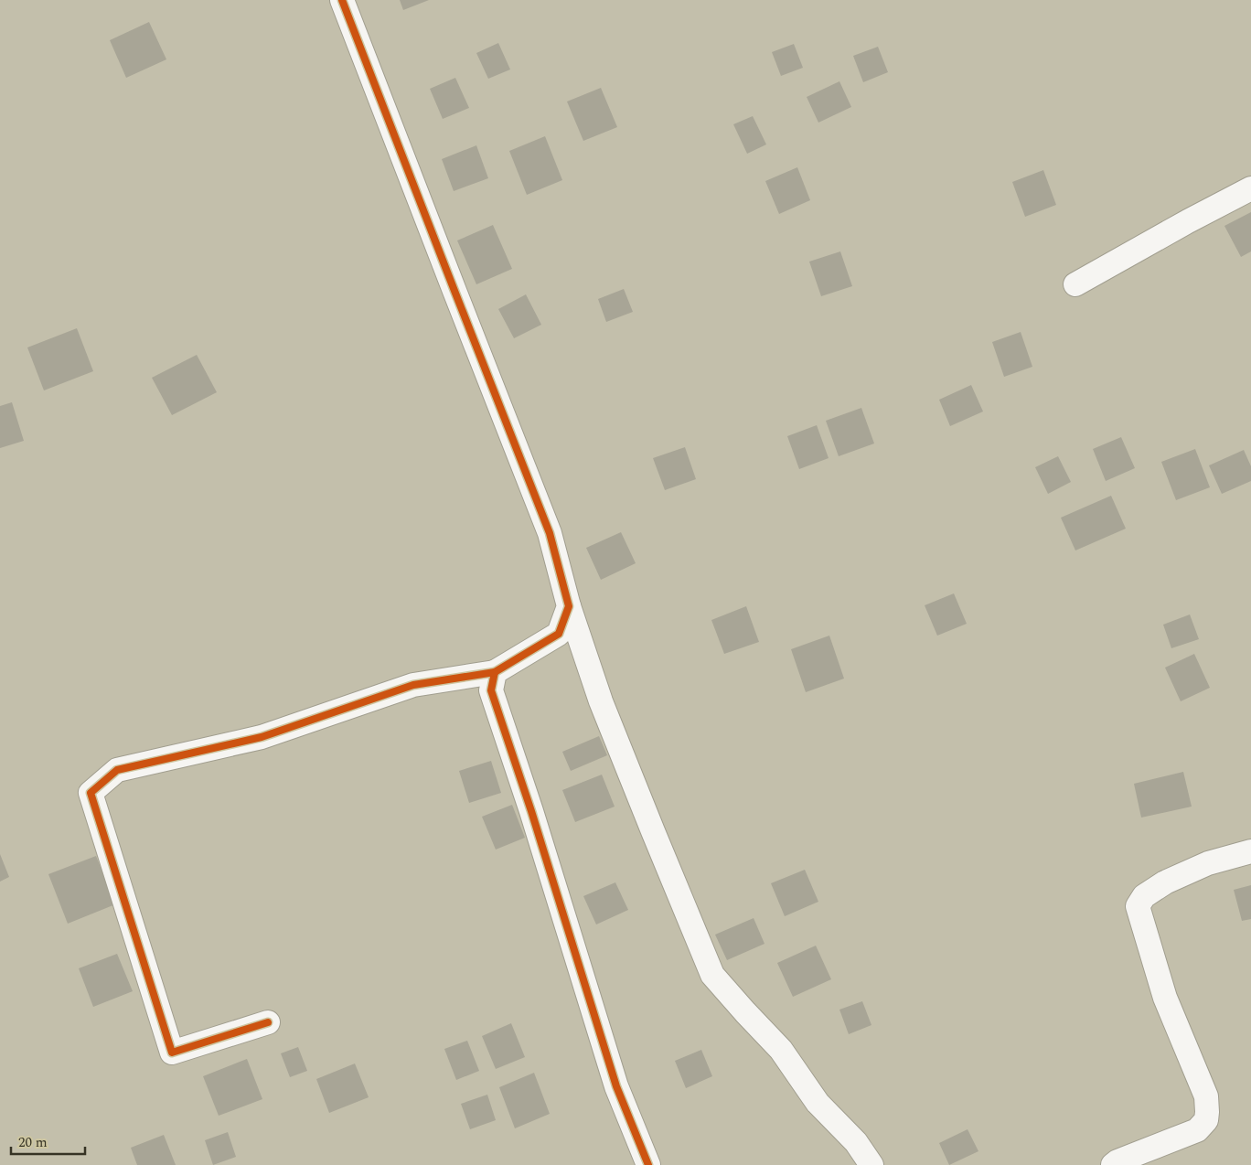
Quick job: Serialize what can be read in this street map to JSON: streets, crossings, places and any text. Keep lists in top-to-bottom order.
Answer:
{
  "scale_bar": "20 m"
}
